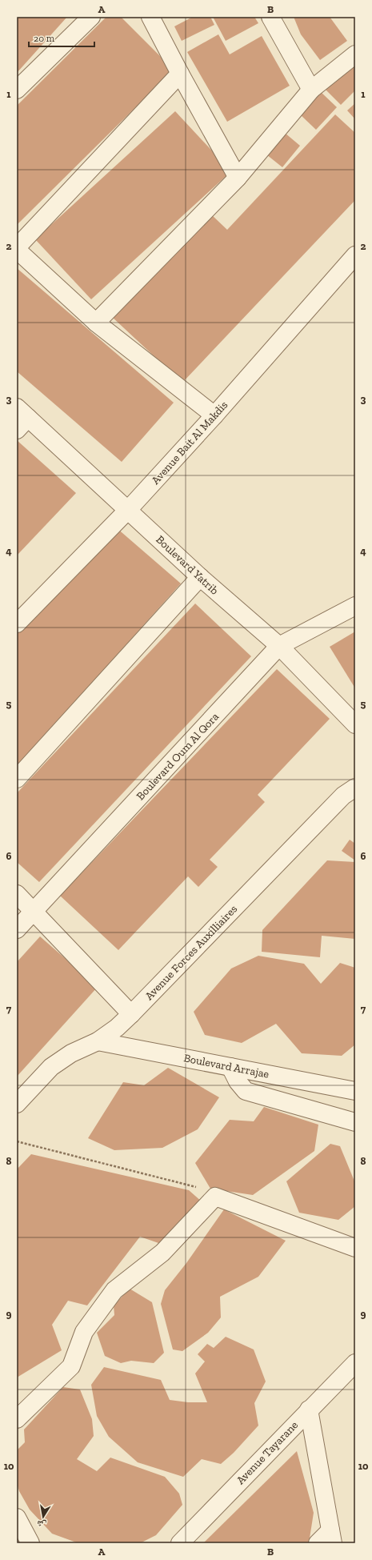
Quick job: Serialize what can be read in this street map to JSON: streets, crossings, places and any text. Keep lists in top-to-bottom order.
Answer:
{
  "streets": {
    "street": [
      "Avenue Bait Al Makdis",
      "Boulevard Yatrib",
      "Boulevard Oum Al Qora",
      "Avenue Forces Auxilliaires",
      "Boulevard Arrajae",
      "Avenue Tayarane"
    ]
  },
  "crossings": [
    ["Avenue Bait Al Makdis", "Boulevard Yatrib"],
    ["Boulevard Yatrib", "Boulevard Oum Al Qora"],
    ["Avenue Forces Auxilliaires", "Boulevard Arrajae"]
  ],
  "scale_bar": "20 m",
  "north": "bottom",
  "grid": {
    "columns": ["A", "B"],
    "rows": [
      "1",
      "2",
      "3",
      "4",
      "5",
      "6",
      "7",
      "8",
      "9",
      "10"
    ]
  }
}
